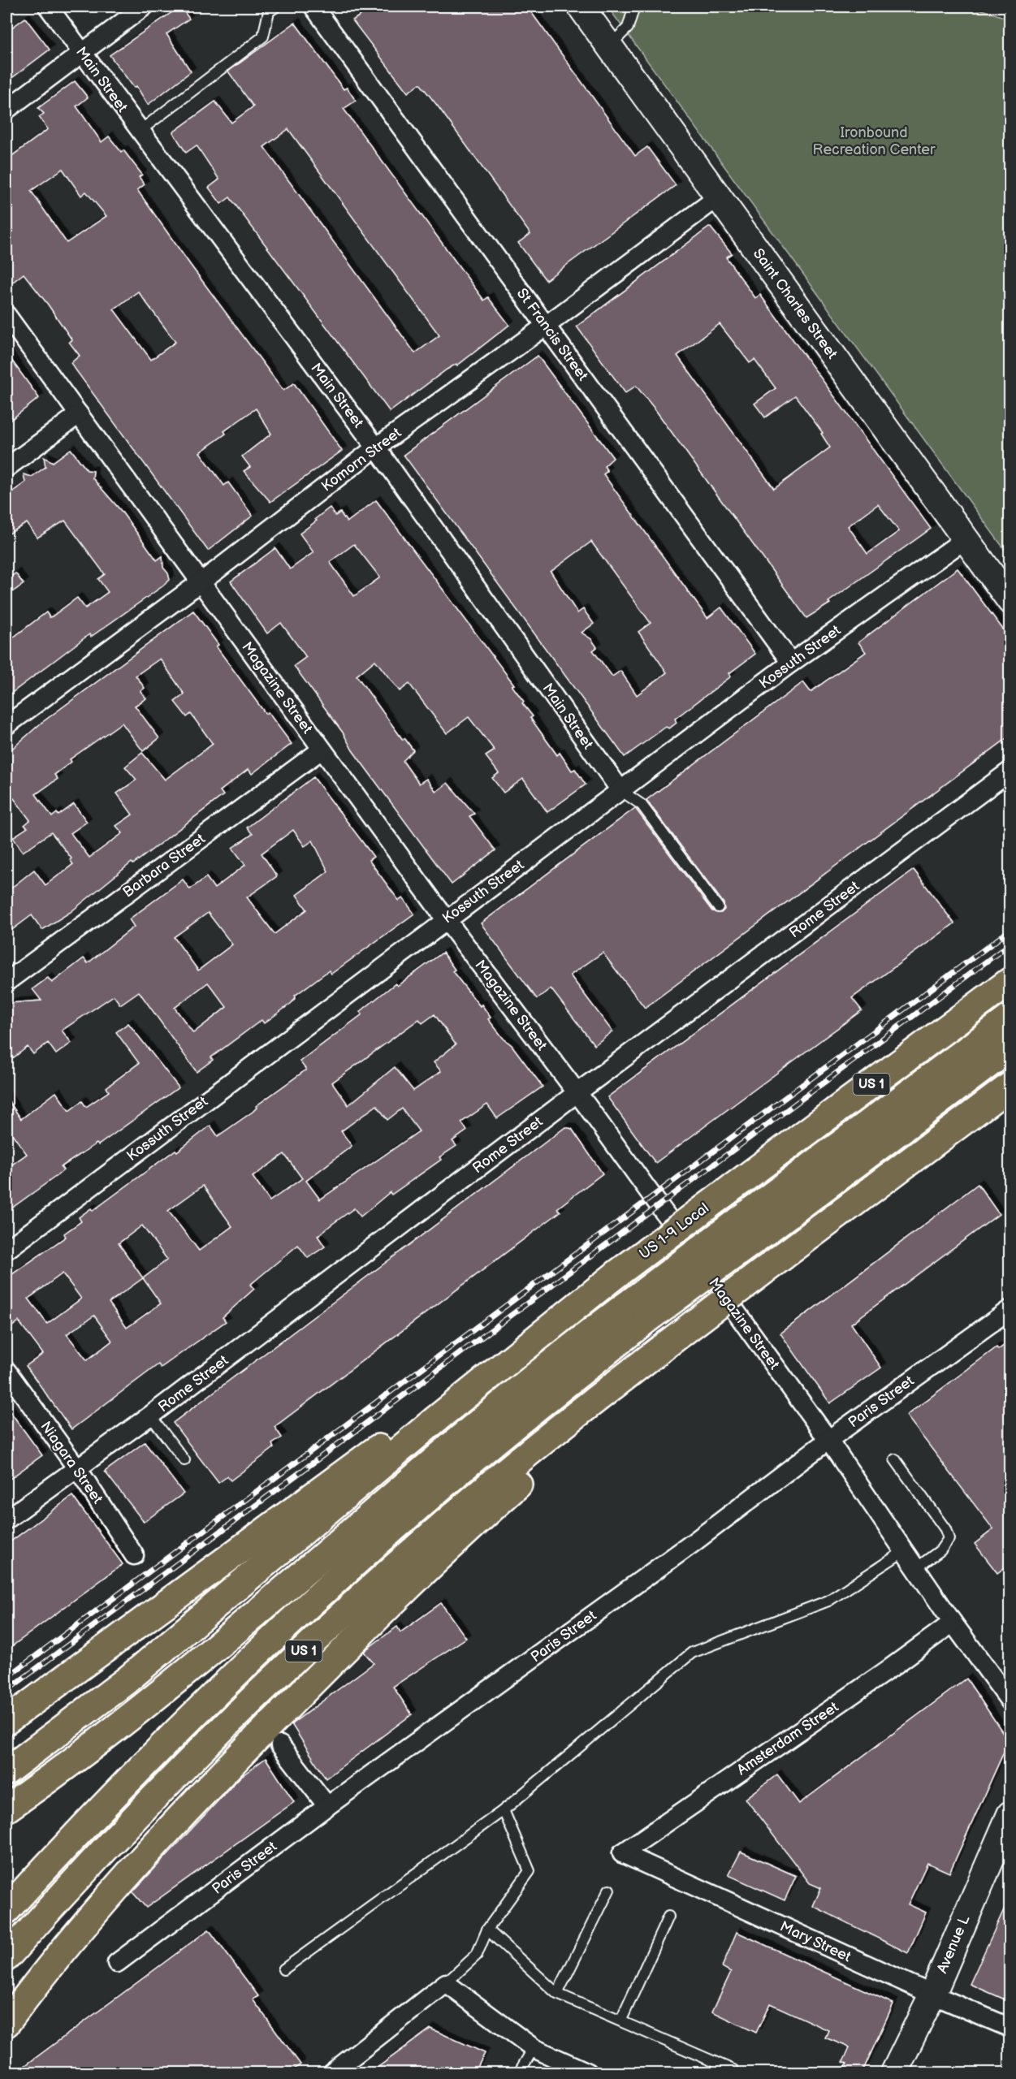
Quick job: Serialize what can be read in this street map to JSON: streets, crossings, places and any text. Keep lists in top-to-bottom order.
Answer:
{
  "streets": {
    "highway": ["US 1", "US 1-9 Local"],
    "street": [
      "Main Street",
      "Saint Charles Street",
      "St Francis Street",
      "Komorn Street",
      "Kossuth Street",
      "Magazine Street",
      "Barbara Street",
      "Rome Street",
      "Paris Street",
      "Niagara Street",
      "Amsterdam Street",
      "Mary Street",
      "Avenue L"
    ]
  },
  "crossings": [
    ["Main Street", "Komorn Street"],
    ["Main Street", "Kossuth Street"],
    ["Saint Charles Street", "Komorn Street"],
    ["Saint Charles Street", "Kossuth Street"],
    ["St Francis Street", "Komorn Street"],
    ["St Francis Street", "Kossuth Street"],
    ["Komorn Street", "Magazine Street"],
    ["Kossuth Street", "Magazine Street"],
    ["Magazine Street", "Barbara Street"],
    ["Magazine Street", "Rome Street"],
    ["Magazine Street", "Paris Street"],
    ["Magazine Street", "Amsterdam Street"],
    ["Rome Street", "Niagara Street"],
    ["US 1", "US 1-9 Local"],
    ["Amsterdam Street", "Mary Street"],
    ["Mary Street", "Avenue L"]
  ],
  "parks": ["Ironbound Recreation Center"]
}
